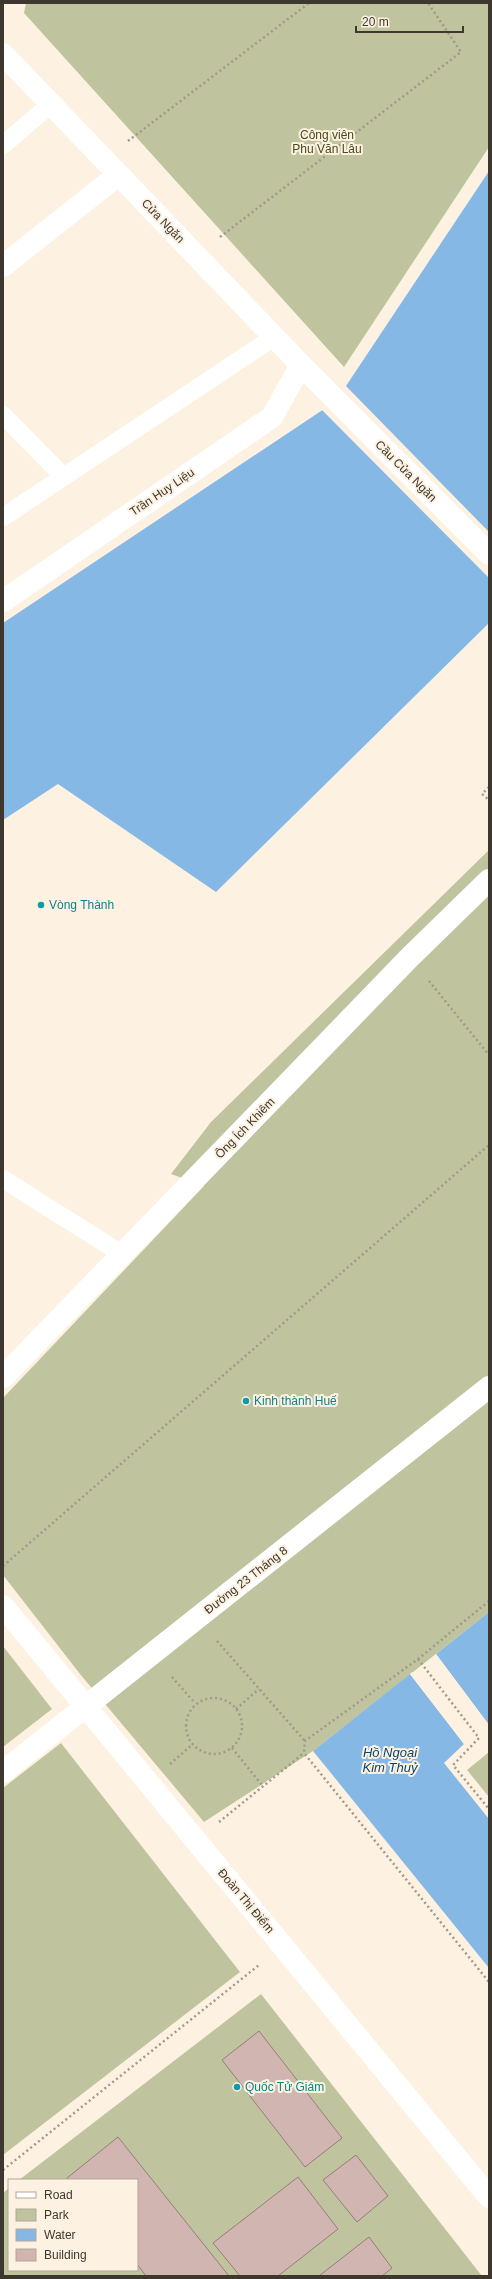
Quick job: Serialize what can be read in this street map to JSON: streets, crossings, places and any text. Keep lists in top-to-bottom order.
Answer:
{
  "streets": {
    "street": [
      "Cửa Ngăn",
      "Cầu Cửa Ngăn",
      "Trần Huy Liệu",
      "Ông Ích Khiêm",
      "Đường 23 Tháng 8",
      "Đoàn Thị Điểm"
    ]
  },
  "crossings": [
    ["Cửa Ngăn", "Cầu Cửa Ngăn"],
    ["Cửa Ngăn", "Trần Huy Liệu"],
    ["Đường 23 Tháng 8", "Đoàn Thị Điểm"]
  ],
  "water": ["Hồ Ngoại Kim Thuỷ"],
  "parks": ["Công viên Phu Văn Lâu"],
  "places": ["Vòng Thành", "Kinh thành Huế", "Quốc Tử Giám"],
  "legend": [
    "Road",
    "Park",
    "Water",
    "Building"
  ],
  "scale_bar": "20 m"
}
